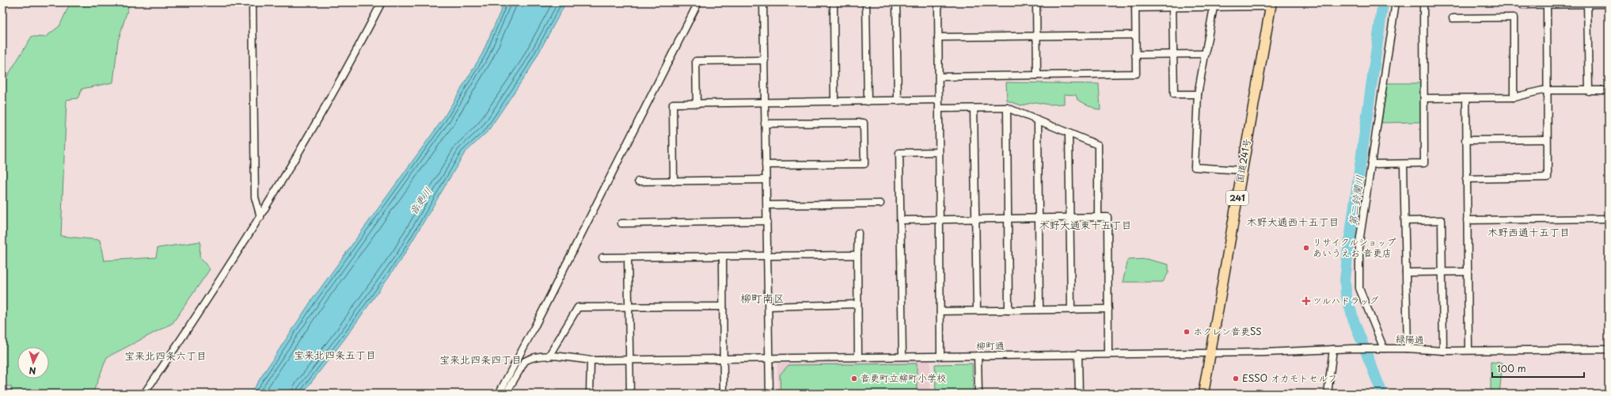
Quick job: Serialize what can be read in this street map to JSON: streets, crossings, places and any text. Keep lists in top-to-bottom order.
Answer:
{
  "streets": {
    "highway": ["国道241号", "241"],
    "street": ["緑陽通", "柳町通"]
  },
  "crossings": [
    ["国道241号", "緑陽通"],
    ["国道241号", "柳町通"],
    ["緑陽通", "柳町通"]
  ],
  "districts": [
    "木野大通西十五丁目",
    "木野大通東十五丁目",
    "木野西通十五丁目",
    "柳町南区",
    "宝来北四条五丁目",
    "宝来北四条六丁目",
    "宝来北四条四丁目"
  ],
  "water": ["第二鈴蘭川", "音更川"],
  "places": {
    "other": [
      "リサイクルショップ あいうえお 音更店",
      "ホクレン音更SS",
      "音更町立柳町小学校",
      "ESSO オカモトセルフ"
    ],
    "health": ["ツルハドラッグ"]
  },
  "scale_bar": "100 m",
  "north": "bottom"
}
